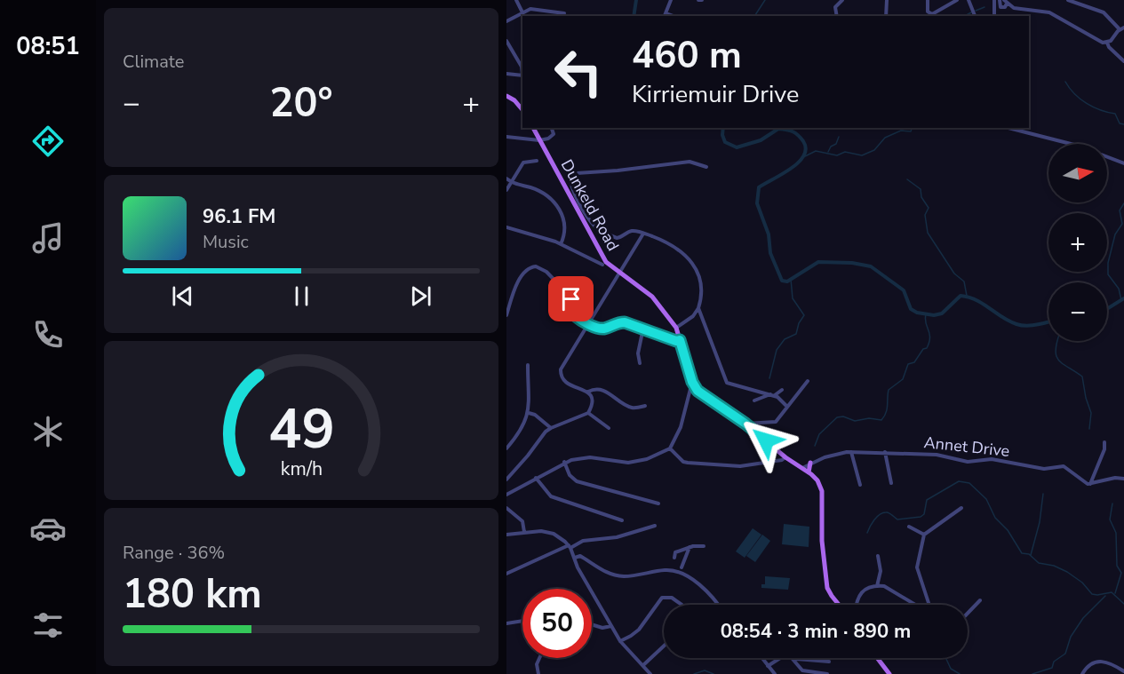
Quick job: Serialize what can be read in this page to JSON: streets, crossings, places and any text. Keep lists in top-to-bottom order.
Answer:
{
  "streets": {
    "main road": ["Dunkeld Road"],
    "street": ["Annet Drive"]
  },
  "crossings": [
    ["Dunkeld Road", "Annet Drive"]
  ],
  "north": "right",
  "page": {
    "tabs": "08:51",
    "tile": [
      "Climate",
      ["Range · 36%", "180 km"]
    ],
    "turn": ["460 m", "Kirriemuir Drive"],
    "heat": ["−", "20°", "+"],
    "map_buttons": ["+", "−"],
    "song": ["96.1 FM", "Music"],
    "limit": "50",
    "trip": "08:54 · 3 min · 890 m",
    "gauge": ["49", "km/h"]
  }
}
